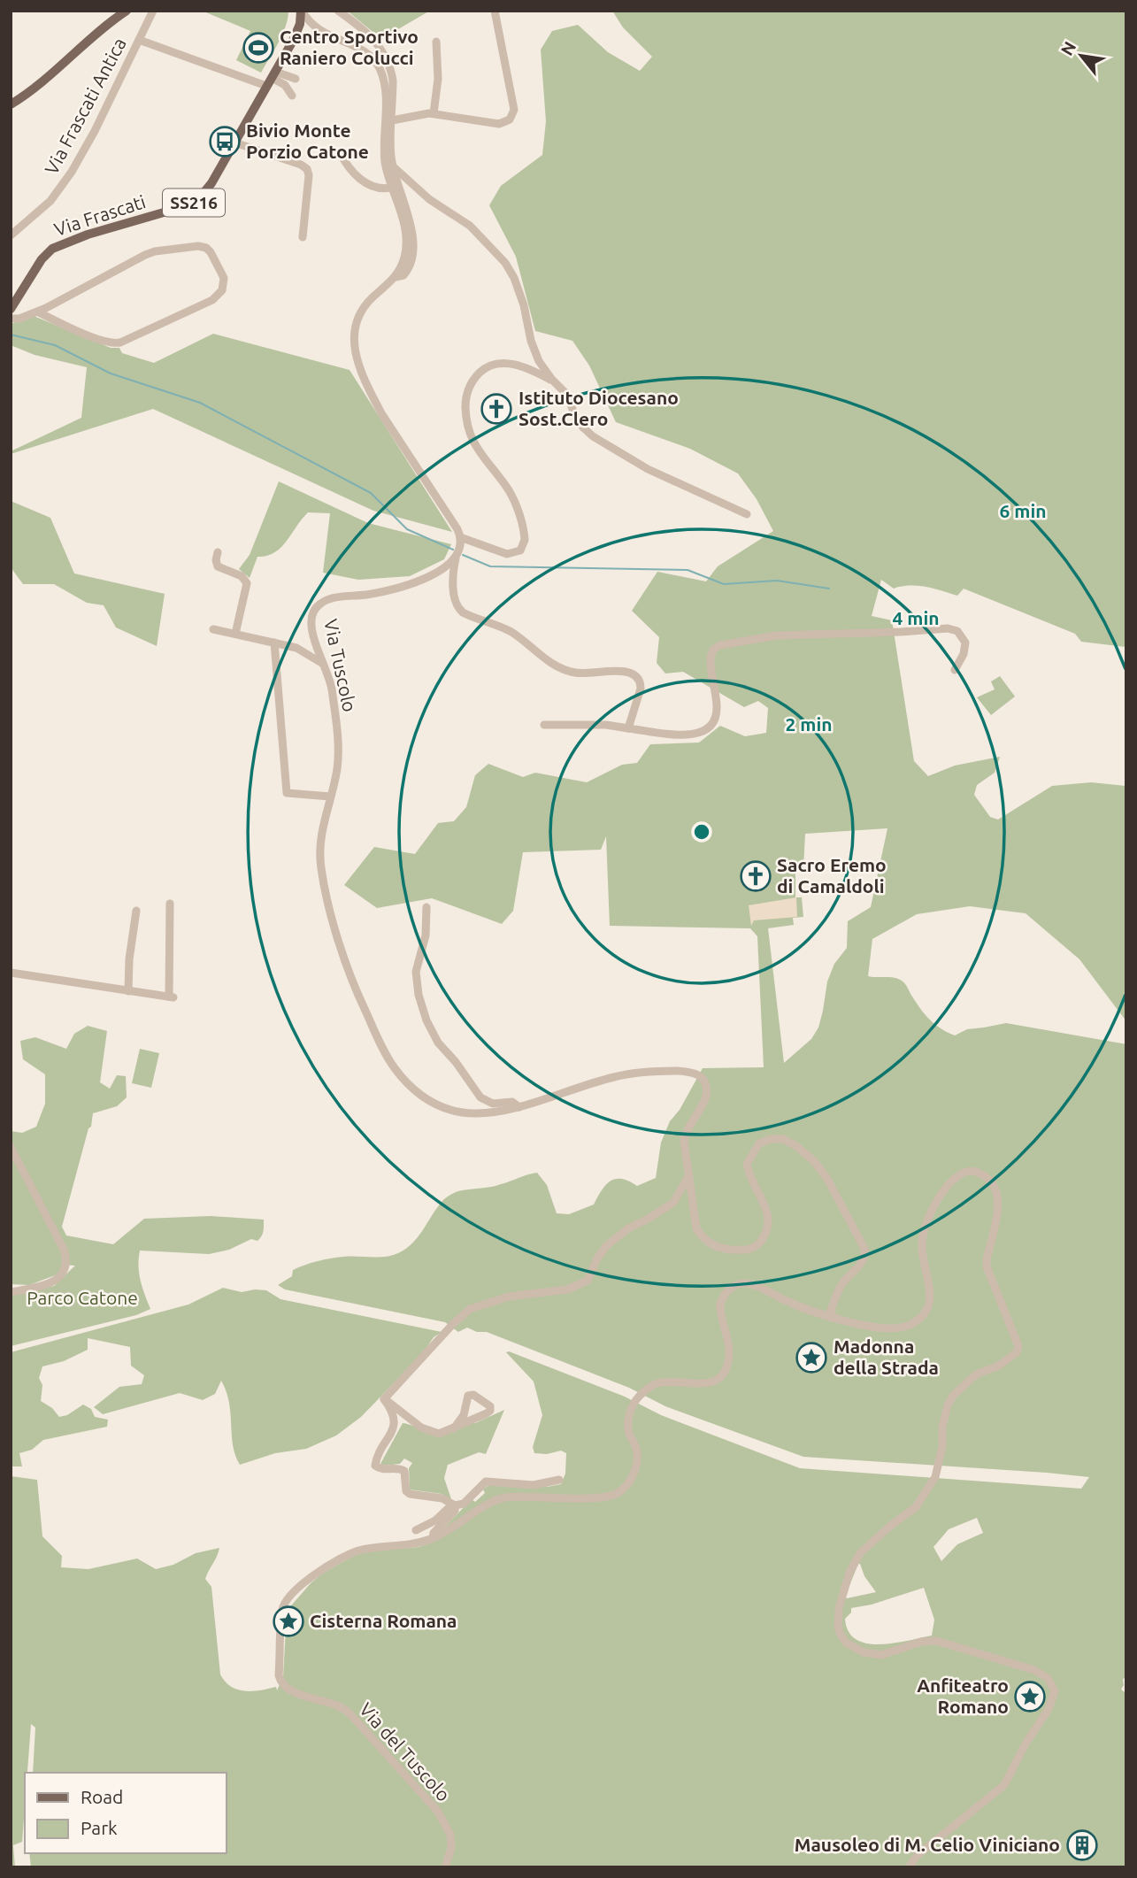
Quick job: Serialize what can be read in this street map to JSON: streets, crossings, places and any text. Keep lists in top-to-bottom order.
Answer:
{
  "streets": {
    "main road": ["SS216", "Via Frascati"],
    "street": ["Via Frascati Antica", "Via Tuscolo", "Via del Tuscolo"]
  },
  "parks": ["Parco Catone"],
  "places": {
    "sports": ["Centro Sportivo Raniero Colucci"],
    "bus stop": ["Bivio Monte Porzio Catone"],
    "church": ["Istituto Diocesano Sost.Clero", "Sacro Eremo di Camaldoli"],
    "place": ["Madonna della Strada", "Cisterna Romana", "Anfiteatro Romano"],
    "building": ["Mausoleo di M. Celio Viniciano"]
  },
  "legend": ["Road", "Park"],
  "north": "top left",
  "rings": ["6 min", "4 min", "2 min"]
}
